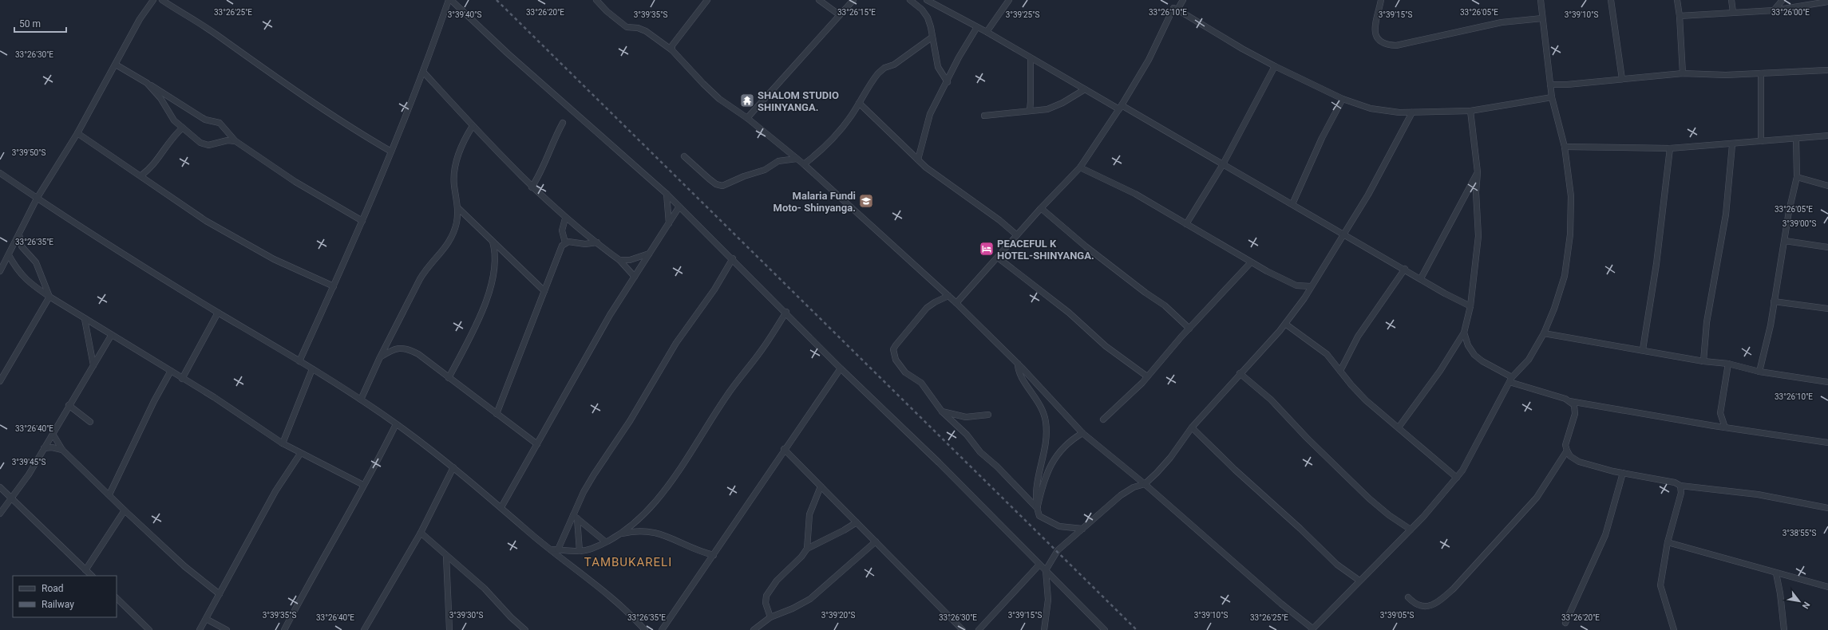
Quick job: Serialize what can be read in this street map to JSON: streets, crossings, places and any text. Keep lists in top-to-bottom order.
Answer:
{
  "districts": ["TAMBUKARELI"],
  "places": {
    "temple": ["SHALOM STUDIO SHINYANGA."],
    "school or university": ["Malaria Fundi Moto- Shinyanga."],
    "hotel": ["PEACEFUL K HOTEL-SHINYANGA."]
  },
  "legend": ["Road", "Railway"],
  "scale_bar": "50 m",
  "north": "bottom right",
  "coordinates": [
    "33°26'00\"E",
    "33°26'25\"E",
    "33°26'20\"E",
    "33°26'15\"E",
    "33°26'05\"E",
    "33°26'10\"E",
    "3°39'40\"S",
    "3°39'35\"S",
    "3°39'25\"S",
    "3°39'15\"S",
    "3°39'10\"S",
    "33°26'30\"E",
    "3°39'50\"S",
    "3°39'00\"S",
    "33°26'35\"E",
    "33°26'40\"E",
    "3°39'45\"S",
    "3°38'55\"S",
    "3°39'30\"S",
    "3°39'20\"S",
    "3°39'05\"S"
  ]
}
